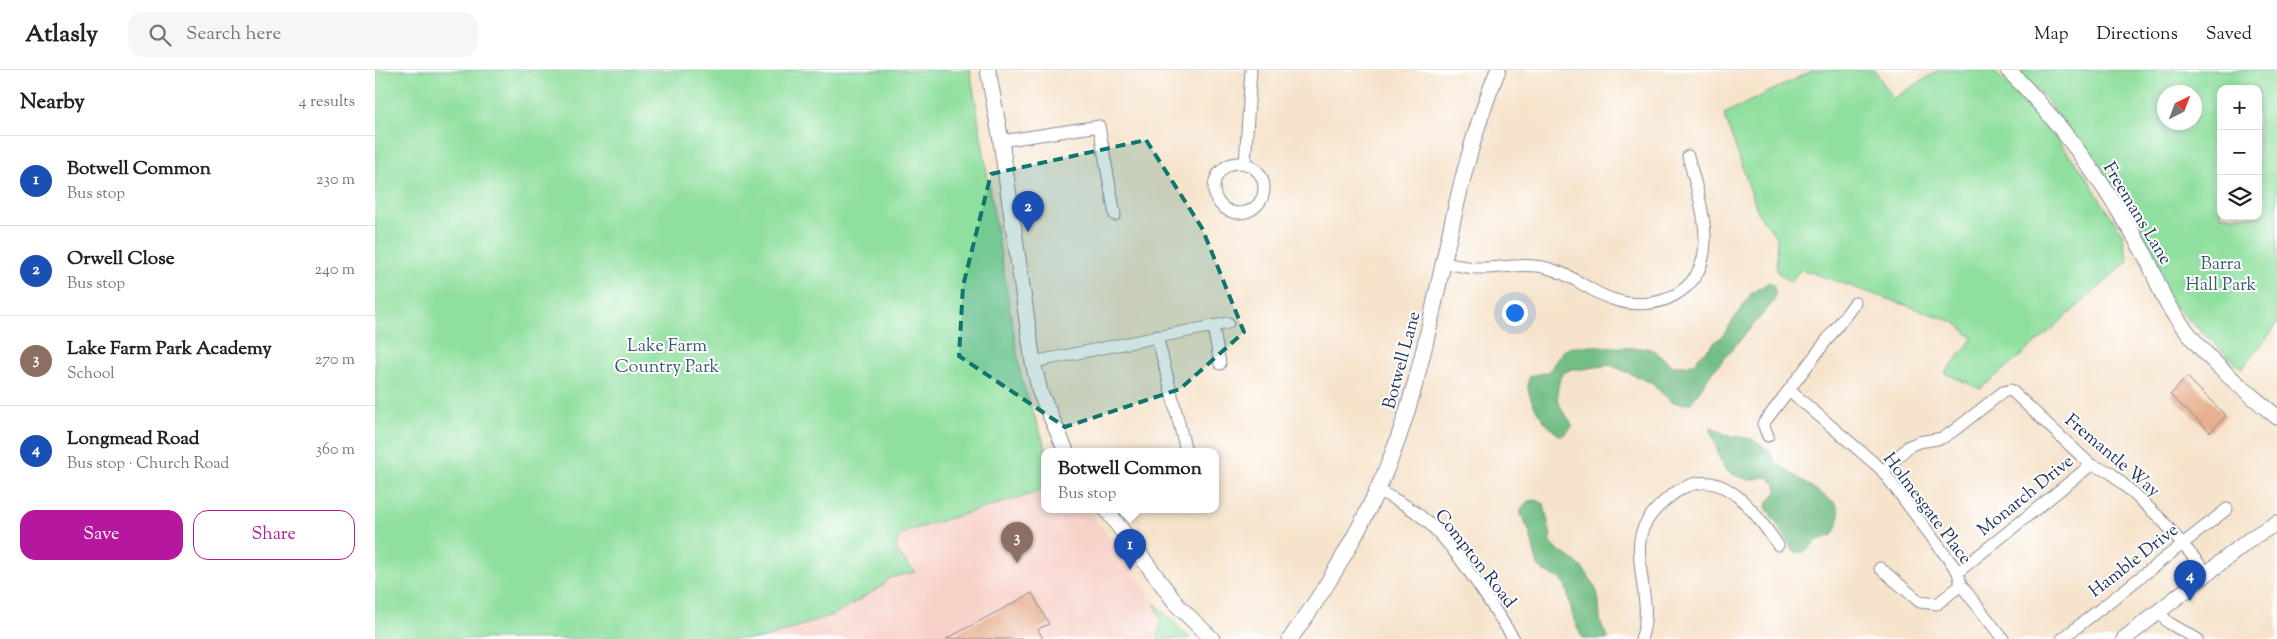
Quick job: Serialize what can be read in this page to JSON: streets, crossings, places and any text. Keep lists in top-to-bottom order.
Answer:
{
  "streets": {
    "street": [
      "Freemans Lane",
      "Botwell Lane",
      "Fremantle Way",
      "Monarch Drive",
      "Holmesgate Place",
      "Compton Road",
      "Hamble Drive"
    ]
  },
  "crossings": [
    ["Botwell Lane", "Compton Road"],
    ["Fremantle Way", "Monarch Drive"],
    ["Fremantle Way", "Holmesgate Place"],
    ["Fremantle Way", "Hamble Drive"],
    ["Monarch Drive", "Holmesgate Place"]
  ],
  "parks": ["Barra Hall Park", "Lake Farm Country Park"],
  "north": "top right",
  "page": {
    "header": "Atlasly",
    "search": "Search here",
    "nav": ["Map", "Directions", "Saved"],
    "heading": ["Nearby", "4 results"],
    "map_buttons": ["+", "−"],
    "list": [
      {
        "mark": "1",
        "name": "Botwell Common",
        "note": "Bus stop",
        "value": "230 m"
      },
      {
        "mark": "2",
        "name": "Orwell Close",
        "note": "Bus stop",
        "value": "240 m"
      },
      {
        "mark": "3",
        "name": "Lake Farm Park Academy",
        "note": "School",
        "value": "270 m"
      },
      {
        "mark": "4",
        "name": "Longmead Road",
        "note": "Bus stop · Church Road",
        "value": "360 m"
      }
    ],
    "pins": [
      "2",
      "3",
      "1",
      "4"
    ],
    "popup": ["Botwell Common", "Bus stop"],
    "buttons": ["Save", "Share"]
  }
}
